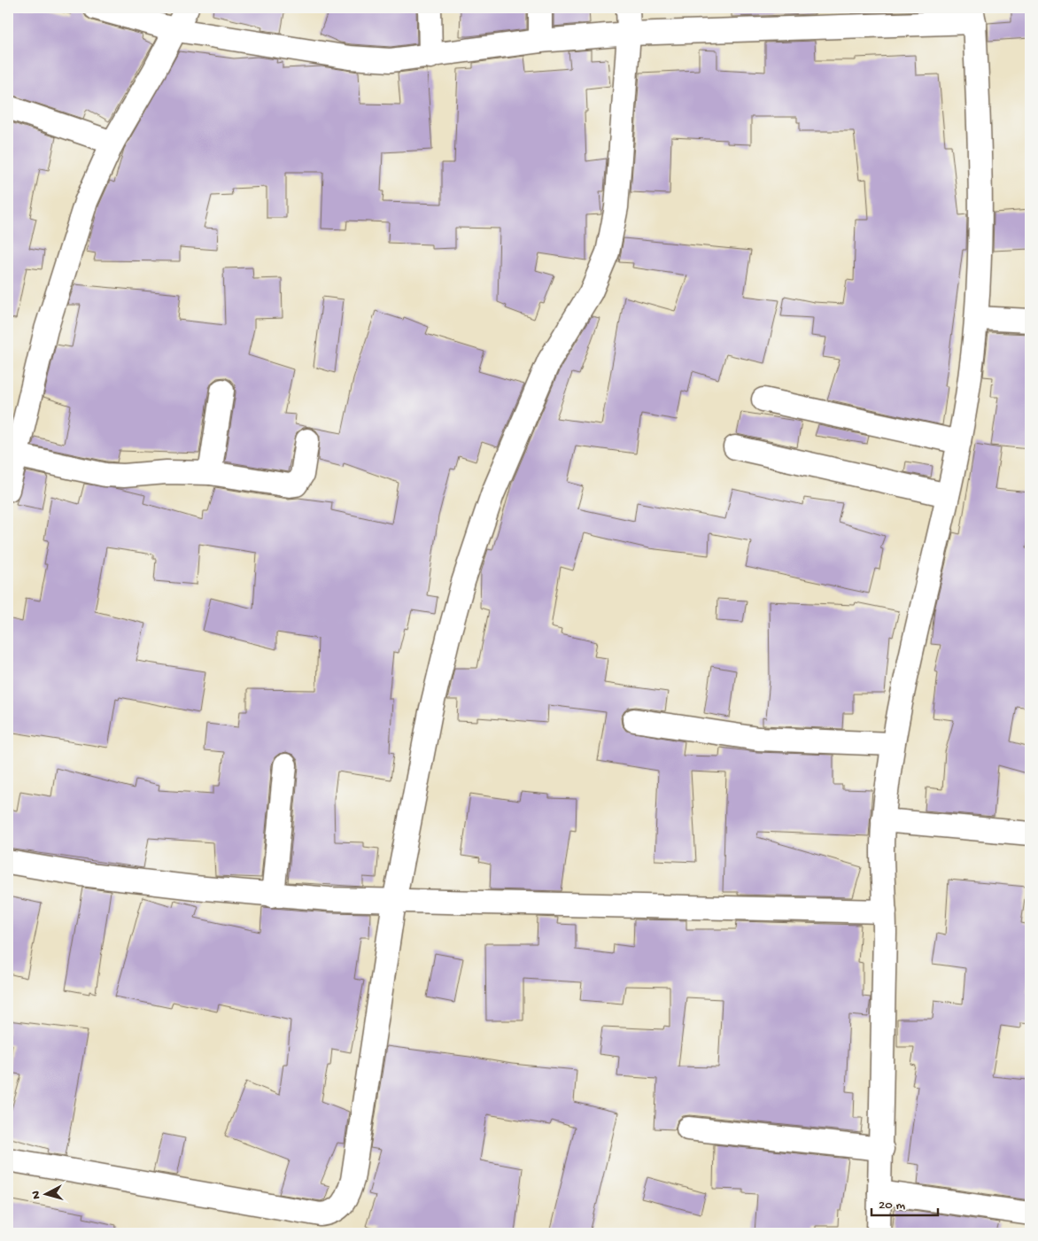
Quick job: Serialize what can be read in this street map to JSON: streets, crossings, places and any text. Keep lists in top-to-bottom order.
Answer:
{
  "scale_bar": "20 m",
  "north": "left"
}
